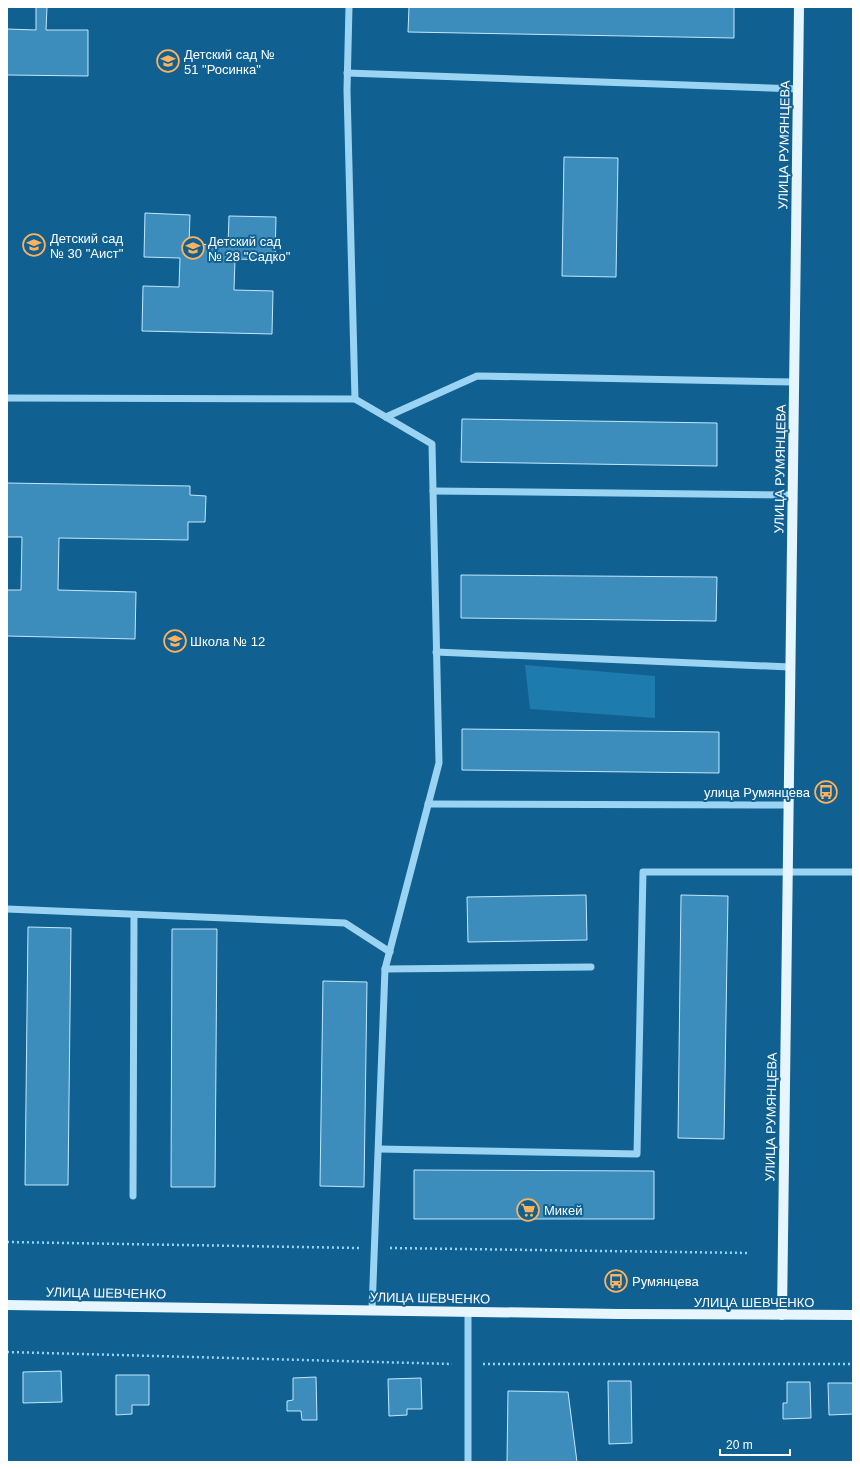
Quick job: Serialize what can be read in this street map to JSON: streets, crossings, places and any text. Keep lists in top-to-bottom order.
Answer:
{
  "streets": {
    "main road": ["УЛИЦА РУМЯНЦЕВА", "УЛИЦА ШЕВЧЕНКО"]
  },
  "crossings": [
    ["УЛИЦА РУМЯНЦЕВА", "УЛИЦА ШЕВЧЕНКО"]
  ],
  "places": {
    "school or university": [
      "Детский сад № 51 \"Росинка\"",
      "Детский сад № 30 \"Аист\"",
      "Детский сад № 28 \"Садко\"",
      "Школа № 12"
    ],
    "bus stop": ["улица Румянцева", "Румянцева"],
    "supermarket": ["Микей"]
  },
  "scale_bar": "20 m"
}
